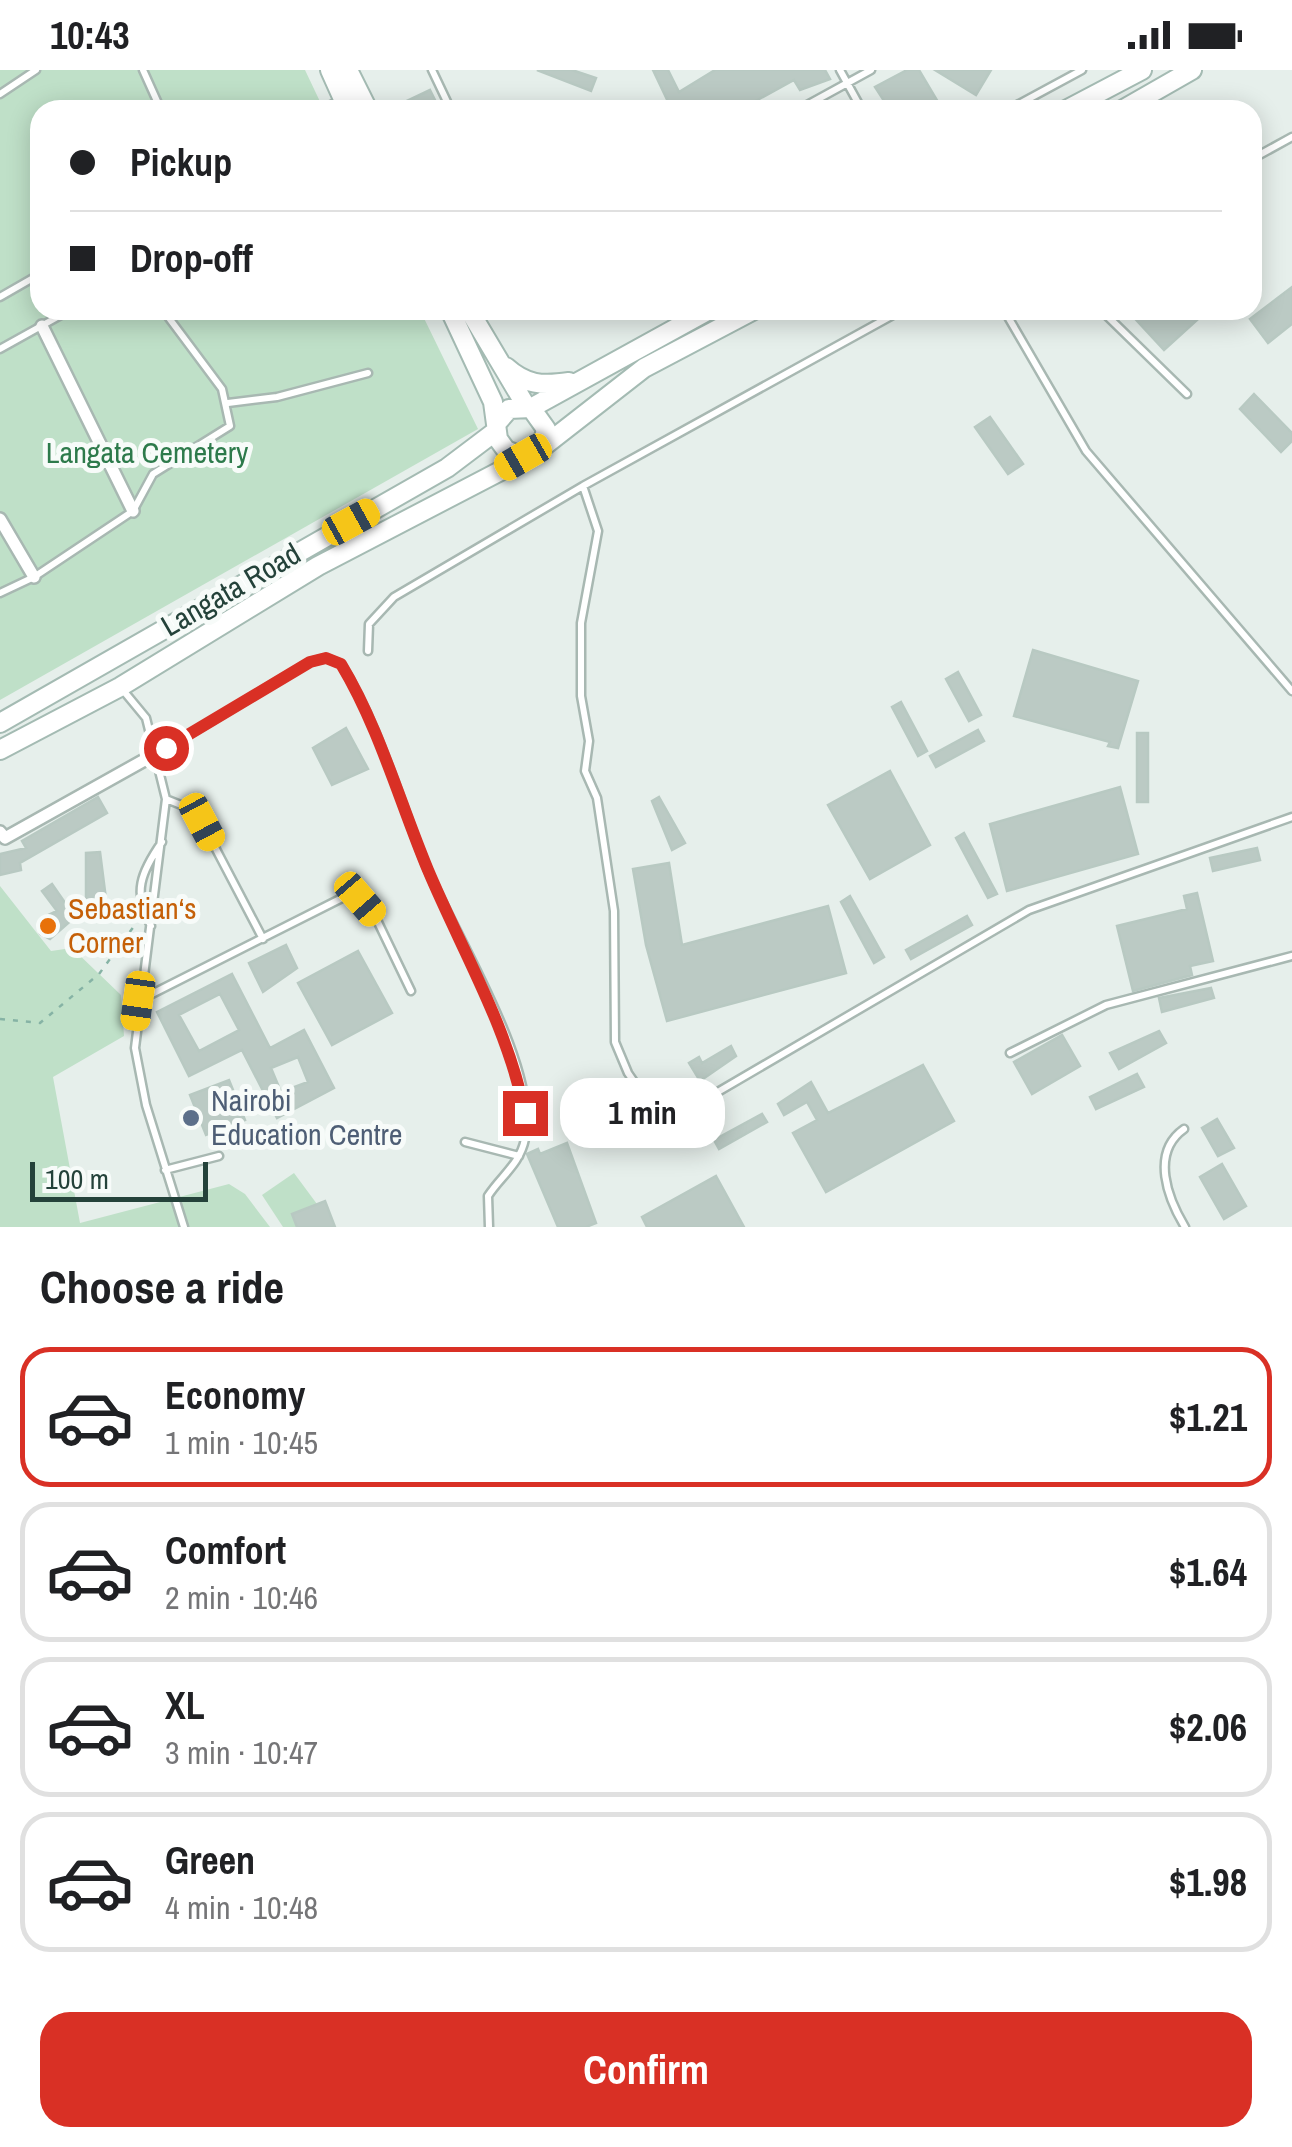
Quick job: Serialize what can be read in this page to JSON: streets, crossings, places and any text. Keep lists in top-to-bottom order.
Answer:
{
  "streets": {
    "main road": ["Langata Road"]
  },
  "parks": ["Langata Cemetery"],
  "places": ["Sebastian‘s Corner", "Nairobi Education Centre"],
  "scale_bar": "100 m",
  "page": {
    "status": "10:43",
    "banner": ["Pickup", "Drop-off"],
    "bubble": "1 min",
    "scale": "100 m",
    "heading": "Choose a ride",
    "list": [
      {
        "name": "Economy",
        "note": "1 min · 10:45",
        "value": "$1.21"
      },
      {
        "name": "Comfort",
        "note": "2 min · 10:46",
        "value": "$1.64"
      },
      {
        "name": "XL",
        "note": "3 min · 10:47",
        "value": "$2.06"
      },
      {
        "name": "Green",
        "note": "4 min · 10:48",
        "value": "$1.98"
      }
    ],
    "buttons": "Confirm"
  }
}
